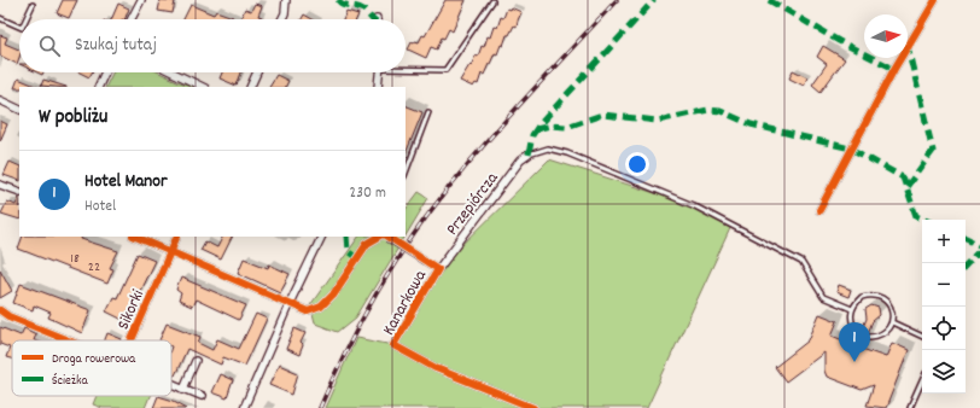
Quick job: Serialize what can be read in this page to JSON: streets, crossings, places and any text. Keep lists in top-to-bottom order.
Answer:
{
  "streets": {
    "street": ["Przepiórcza", "Kanarkowa", "Sikorki"]
  },
  "crossings": [
    ["Przepiórcza", "Kanarkowa"]
  ],
  "house_numbers": ["18", "22"],
  "legend": ["Droga rowerowa", "Ścieżka"],
  "north": "right",
  "page": {
    "search": "Szukaj tutaj",
    "heading": "W pobliżu",
    "list": [
      {
        "mark": "1",
        "name": "Hotel Manor",
        "note": "Hotel",
        "value": "230 m"
      }
    ],
    "map_buttons": ["+", "−"],
    "pins": "1"
  }
}
